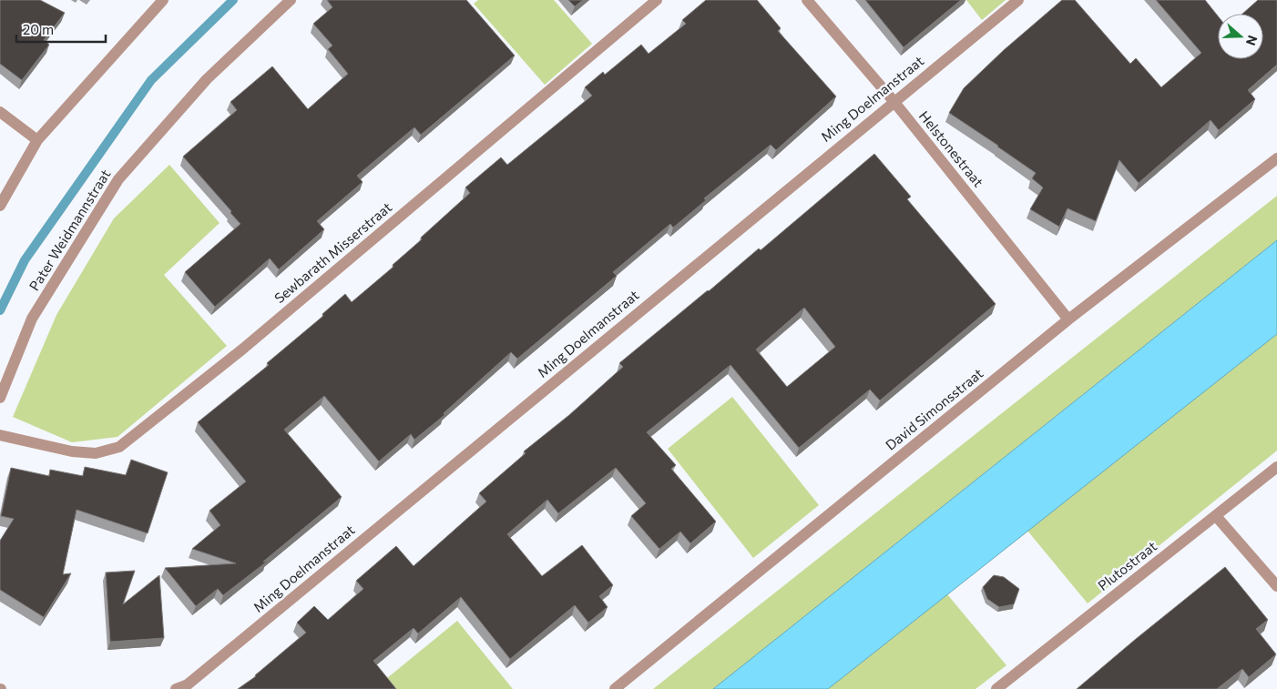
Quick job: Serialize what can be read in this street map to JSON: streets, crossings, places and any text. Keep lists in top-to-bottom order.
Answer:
{
  "streets": {
    "street": [
      "Ming Doelmanstraat",
      "Helstonestraat",
      "Pater Weidmannstraat",
      "Sewbarath Misserstraat",
      "David Simonsstraat",
      "Plutostraat"
    ]
  },
  "crossings": [
    ["Ming Doelmanstraat", "Helstonestraat"],
    ["Helstonestraat", "David Simonsstraat"]
  ],
  "scale_bar": "20 m",
  "north": "right"
}
